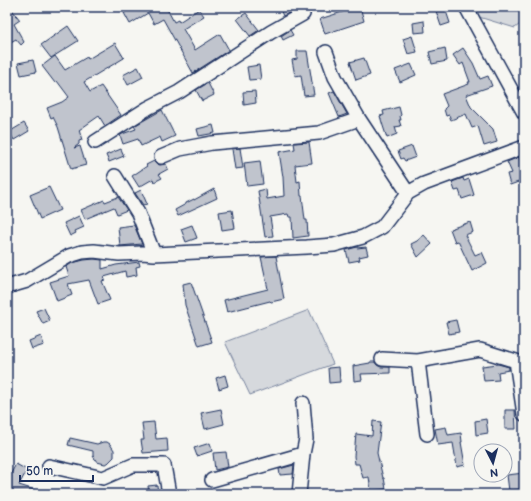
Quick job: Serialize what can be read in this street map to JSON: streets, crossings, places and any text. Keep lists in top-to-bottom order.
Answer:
{
  "scale_bar": "50 m",
  "north": "bottom"
}
